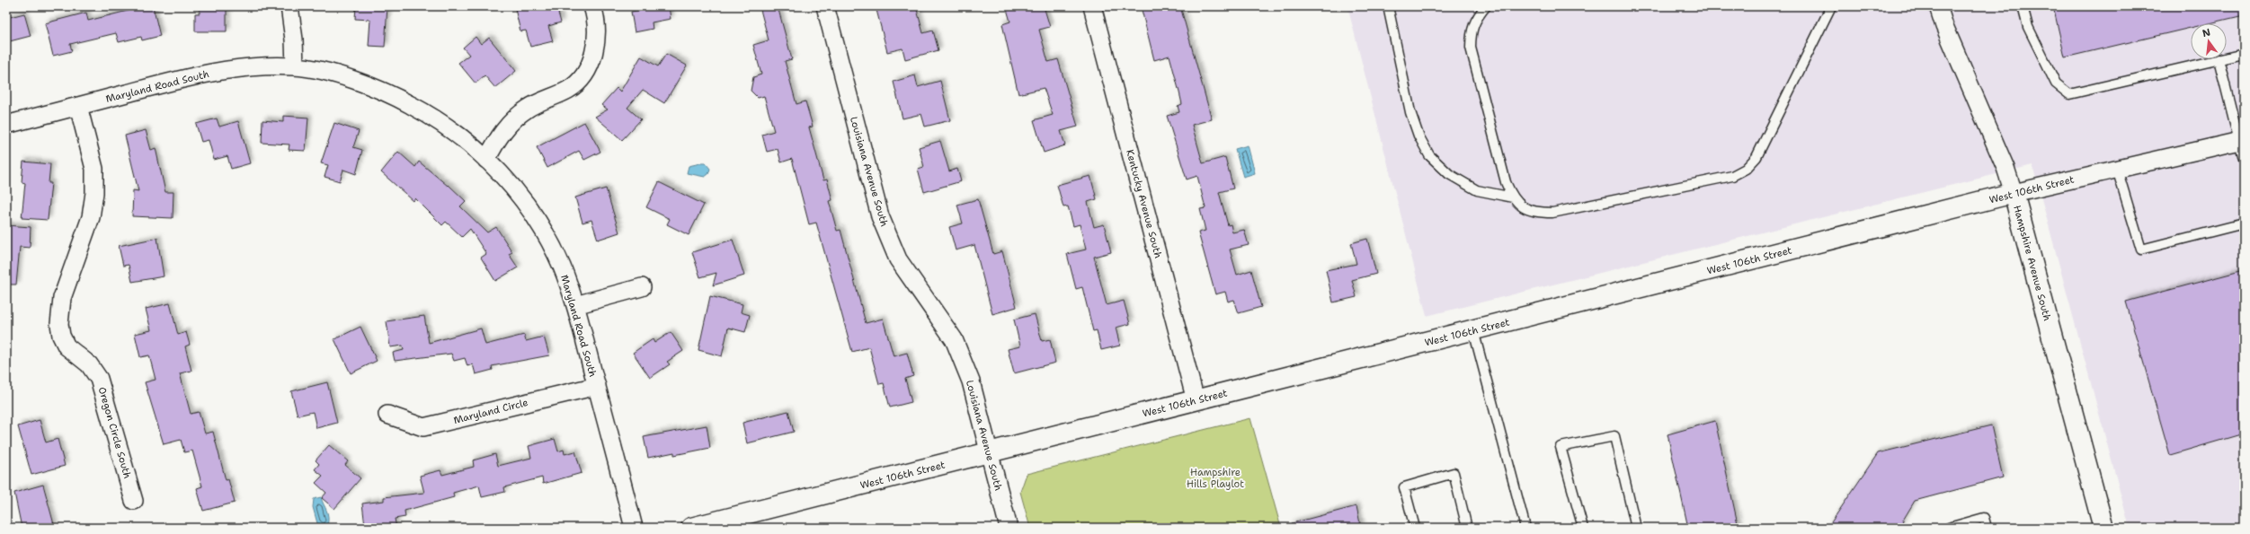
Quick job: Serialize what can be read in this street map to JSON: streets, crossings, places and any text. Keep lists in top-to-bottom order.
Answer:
{
  "streets": {
    "street": [
      "Maryland Road South",
      "Louisiana Avenue South",
      "West 106th Street",
      "Kentucky Avenue South",
      "Hampshire Avenue South",
      "Maryland Circle",
      "Oregon Circle South"
    ]
  },
  "crossings": [
    ["Maryland Road South", "Maryland Circle"],
    ["Maryland Road South", "Oregon Circle South"],
    ["Louisiana Avenue South", "West 106th Street"],
    ["West 106th Street", "Kentucky Avenue South"],
    ["West 106th Street", "Hampshire Avenue South"]
  ],
  "parks": ["Hampshire Hills Playlot"],
  "north": "top"
}
